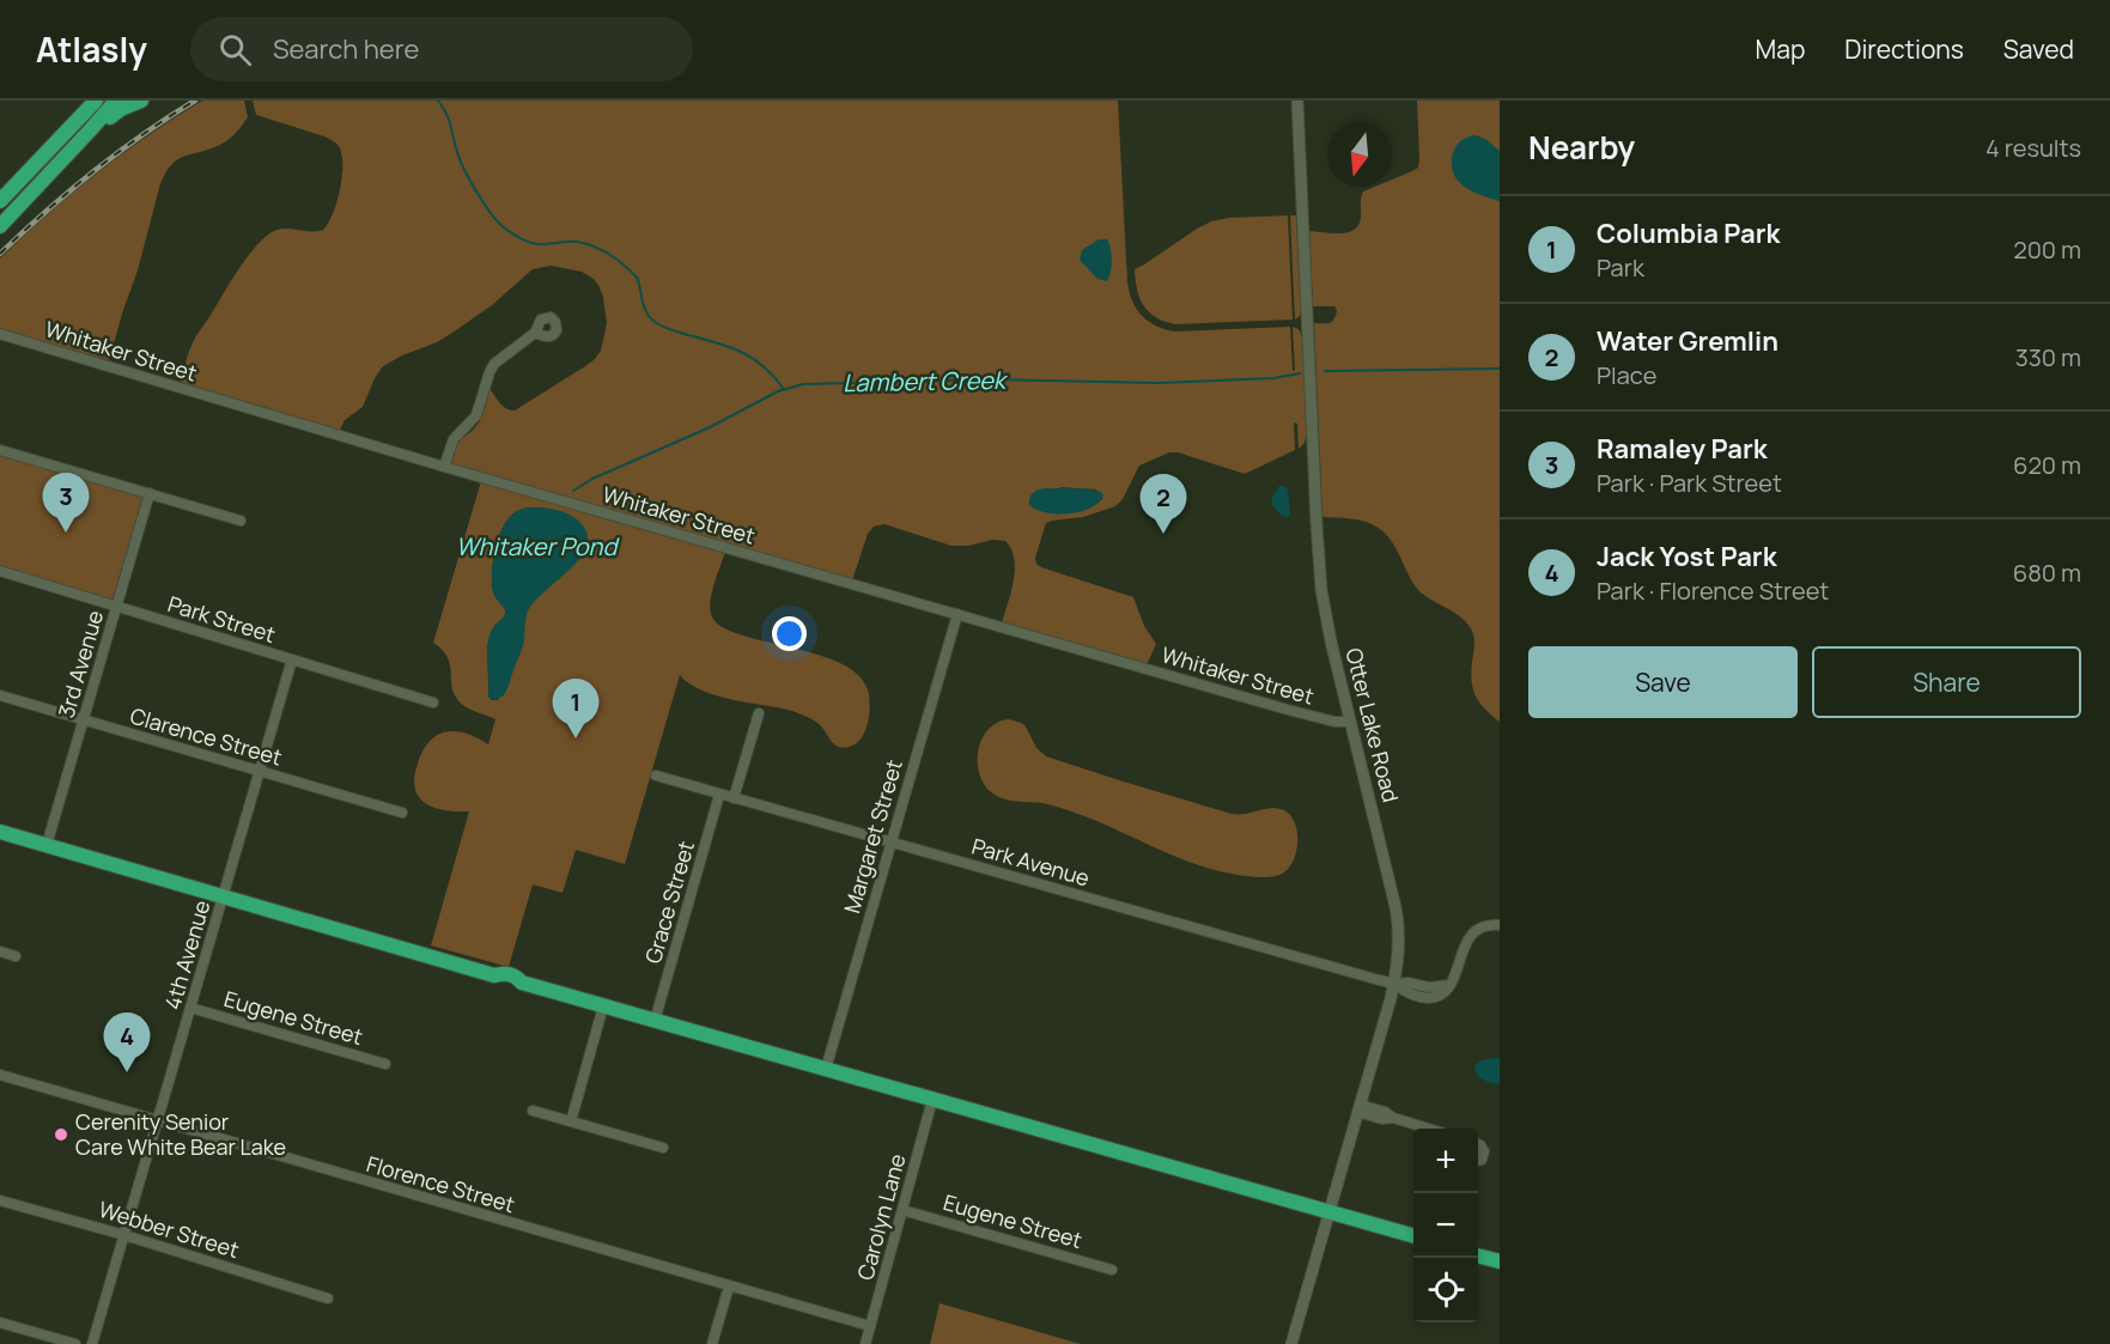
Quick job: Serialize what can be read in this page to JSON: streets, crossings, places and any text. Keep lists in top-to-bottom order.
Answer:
{
  "streets": {
    "street": [
      "Whitaker Street",
      "Park Street",
      "3rd Avenue",
      "Otter Lake Road",
      "Clarence Street",
      "Margaret Street",
      "Park Avenue",
      "Grace Street",
      "4th Avenue",
      "Eugene Street",
      "Florence Street",
      "Carolyn Lane",
      "Webber Street"
    ]
  },
  "crossings": [
    ["Whitaker Street", "Otter Lake Road"],
    ["Whitaker Street", "Margaret Street"],
    ["Park Street", "3rd Avenue"],
    ["Park Street", "4th Avenue"],
    ["3rd Avenue", "Clarence Street"],
    ["Otter Lake Road", "Park Avenue"],
    ["Clarence Street", "4th Avenue"],
    ["Margaret Street", "Park Avenue"],
    ["Park Avenue", "Grace Street"],
    ["4th Avenue", "Eugene Street"],
    ["4th Avenue", "Florence Street"],
    ["4th Avenue", "Webber Street"],
    ["Eugene Street", "Carolyn Lane"],
    ["Florence Street", "Carolyn Lane"]
  ],
  "water": ["Lambert Creek", "Whitaker Pond"],
  "places": ["Cerenity Senior Care White Bear Lake"],
  "north": "bottom",
  "page": {
    "header": "Atlasly",
    "search": "Search here",
    "nav": ["Map", "Directions", "Saved"],
    "heading": ["Nearby", "4 results"],
    "list": [
      {
        "mark": "1",
        "name": "Columbia Park",
        "note": "Park",
        "value": "200 m"
      },
      {
        "mark": "2",
        "name": "Water Gremlin",
        "note": "Place",
        "value": "330 m"
      },
      {
        "mark": "3",
        "name": "Ramaley Park",
        "note": "Park · Park Street",
        "value": "620 m"
      },
      {
        "mark": "4",
        "name": "Jack Yost Park",
        "note": "Park · Florence Street",
        "value": "680 m"
      }
    ],
    "pins": [
      "3",
      "2",
      "1",
      "4"
    ],
    "buttons": ["Save", "Share"],
    "map_buttons": ["+", "−"]
  }
}
